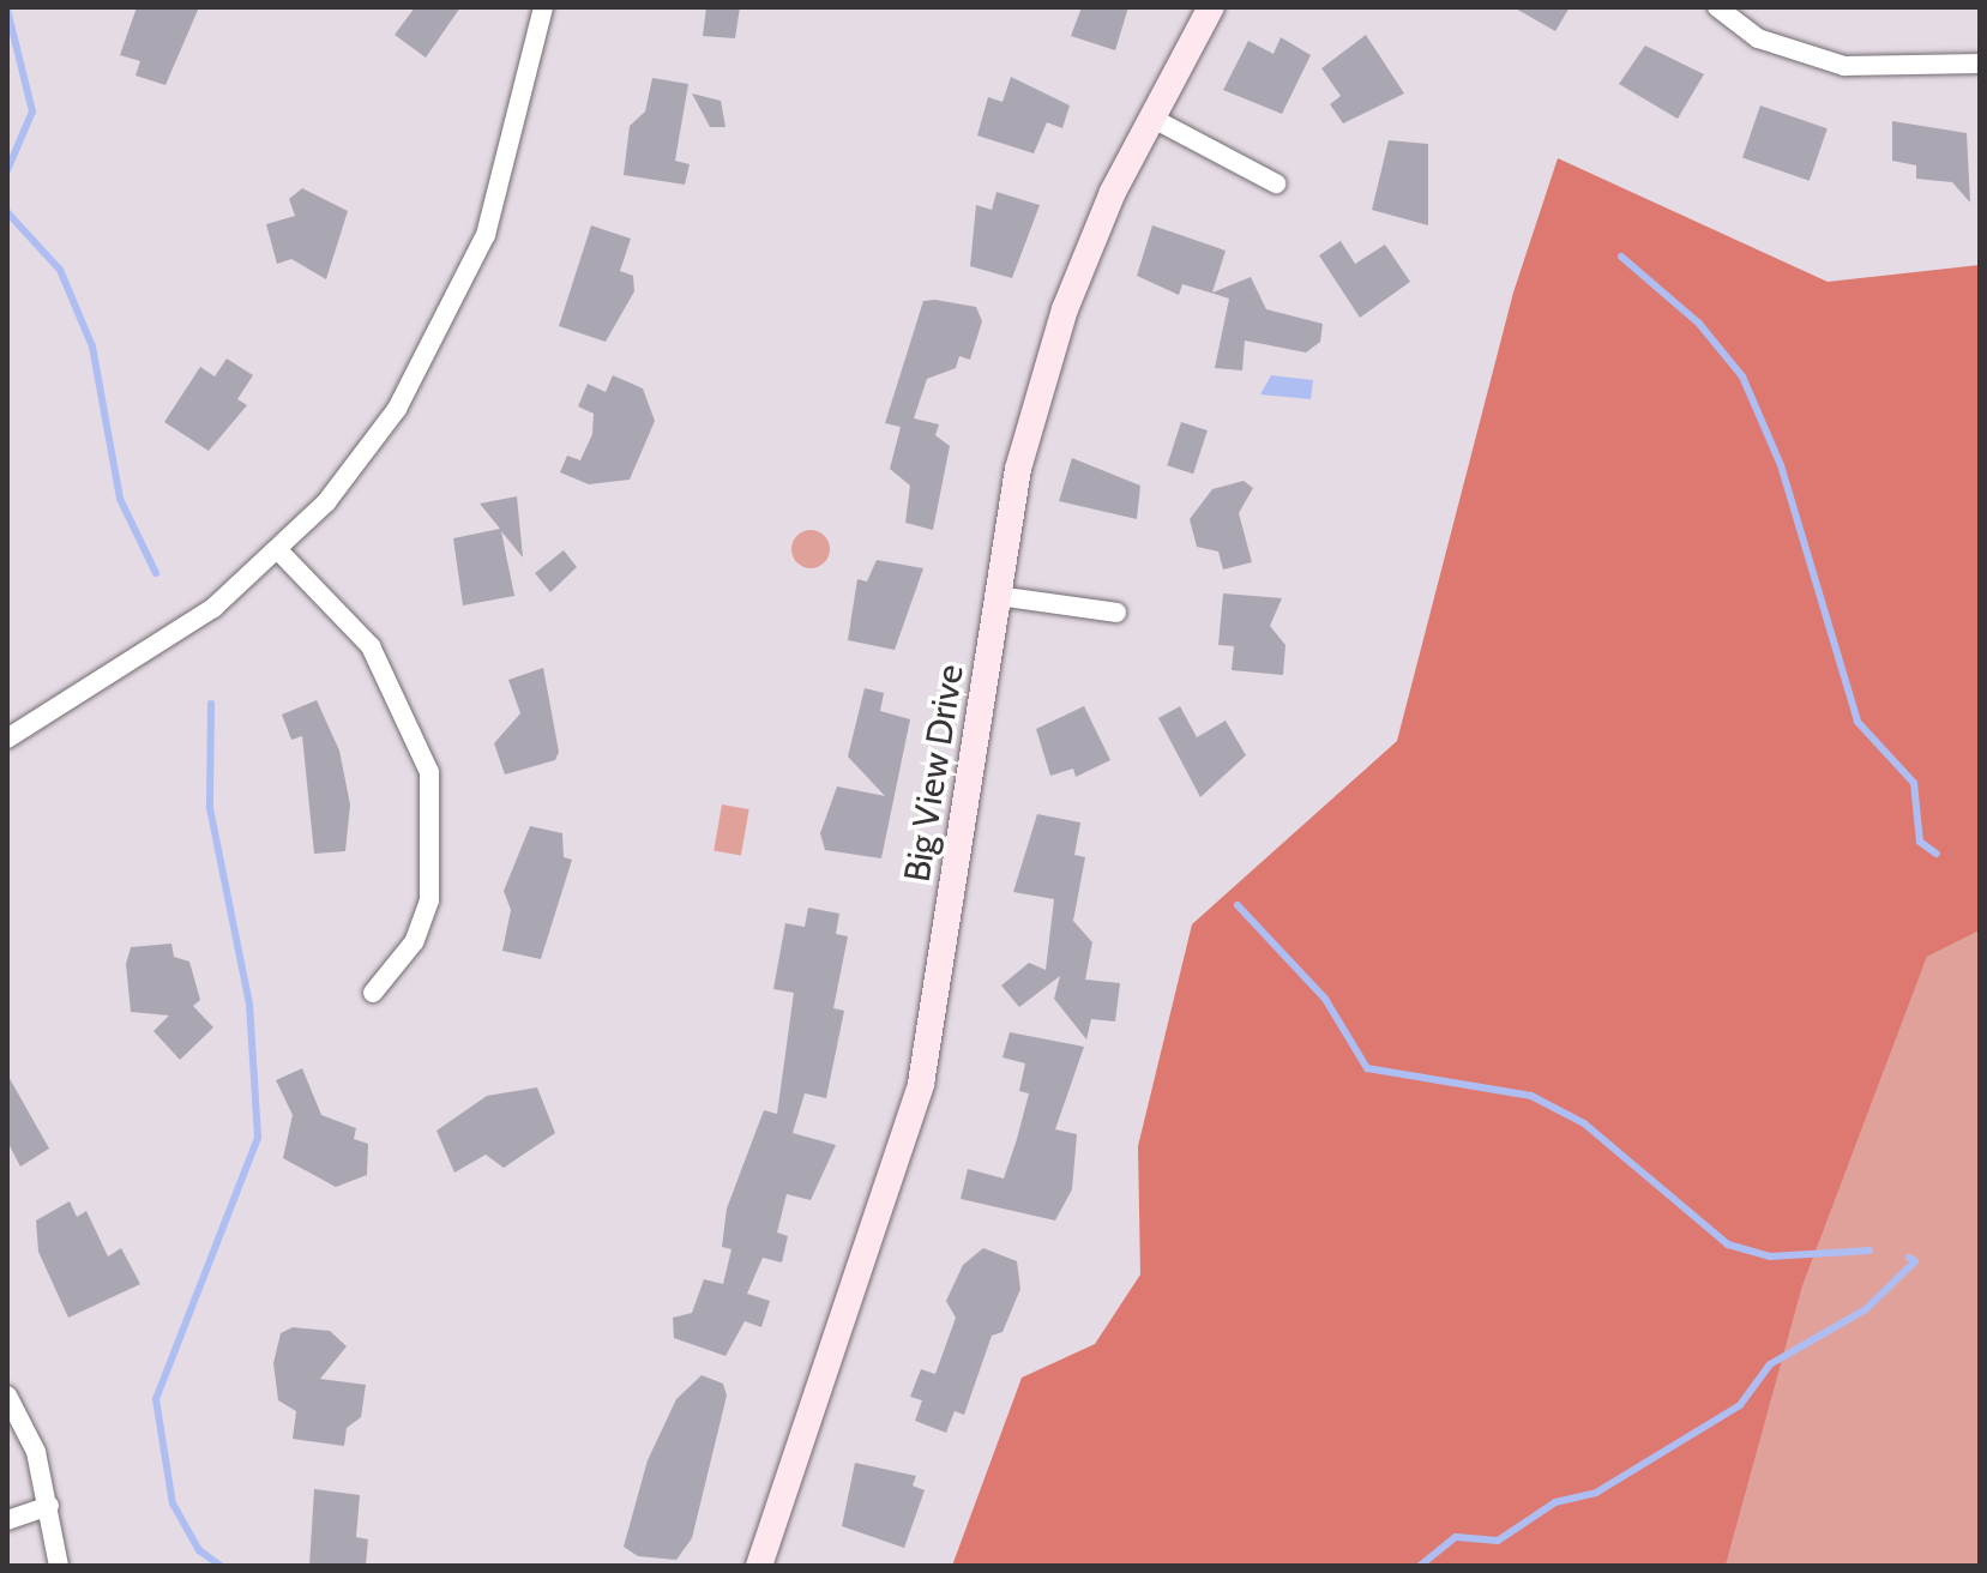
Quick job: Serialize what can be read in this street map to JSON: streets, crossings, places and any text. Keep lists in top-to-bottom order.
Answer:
{
  "streets": {
    "street": ["Big View Drive"]
  }
}
